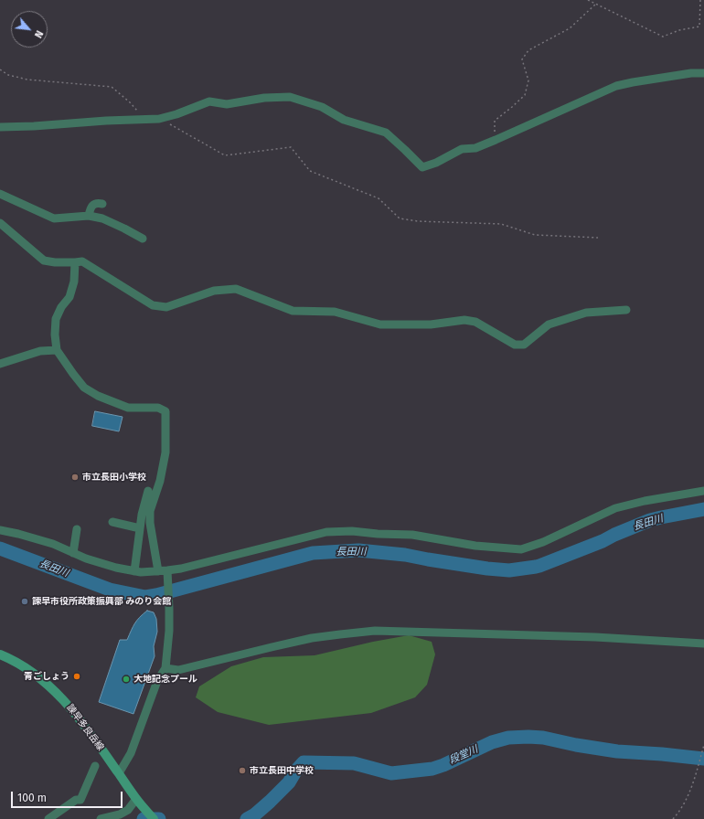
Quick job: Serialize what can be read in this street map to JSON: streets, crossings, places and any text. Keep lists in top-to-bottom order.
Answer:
{
  "streets": {
    "main road": ["諫早多良岳線"]
  },
  "water": ["長田川", "段堂川"],
  "places": [
    "市立長田小学校",
    "諫早市役所政策振興部 みのり会館",
    "青ごしょう",
    "大地記念プール",
    "市立長田中学校"
  ],
  "scale_bar": "100 m",
  "north": "bottom right"
}
